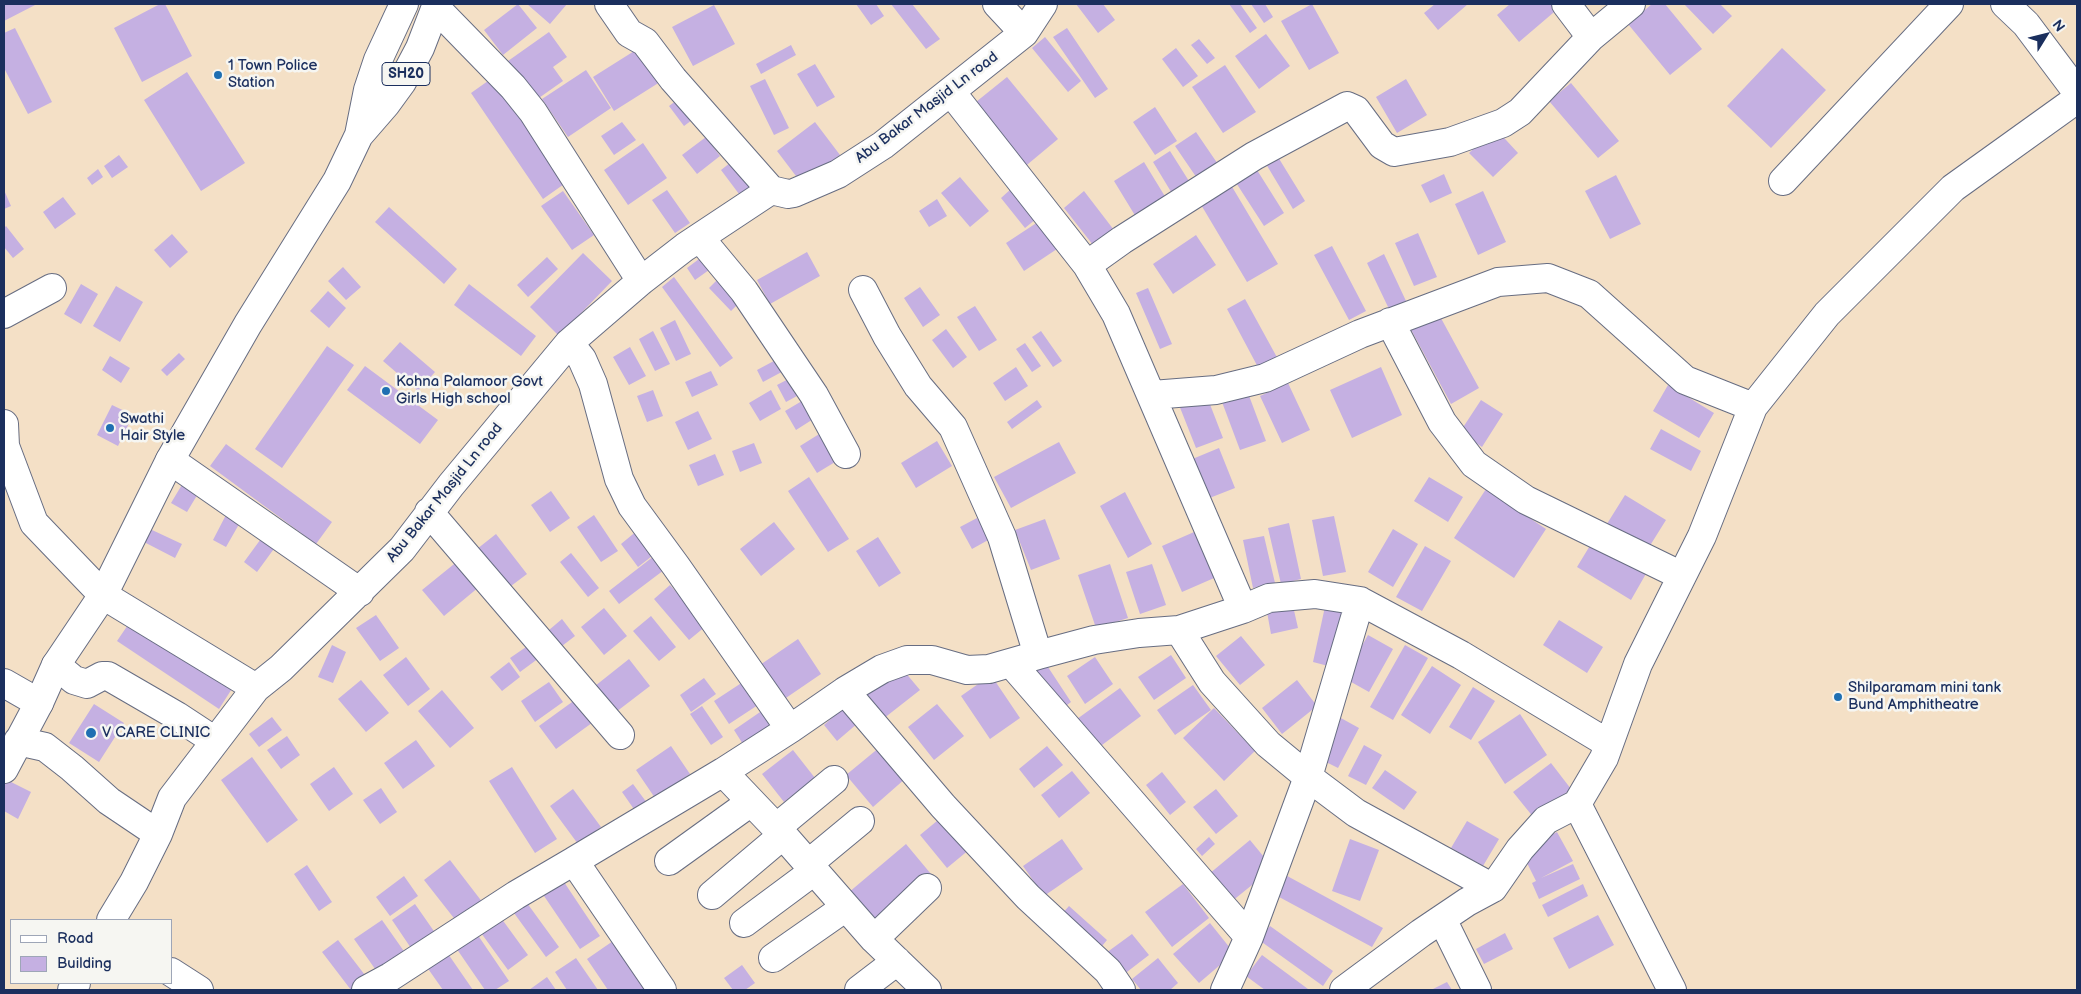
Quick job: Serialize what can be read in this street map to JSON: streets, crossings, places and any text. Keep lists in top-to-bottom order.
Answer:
{
  "streets": {
    "street": ["SH20", "Abu Bakar Masjid Ln road"]
  },
  "places": [
    "1 Town Police Station",
    "Kohna Palamoor Govt Girls High school",
    "Swathi Hair Style",
    "Shilparamam mini tank Bund Amphitheatre",
    "V CARE CLINIC"
  ],
  "legend": ["Road", "Building"],
  "north": "top right"
}
